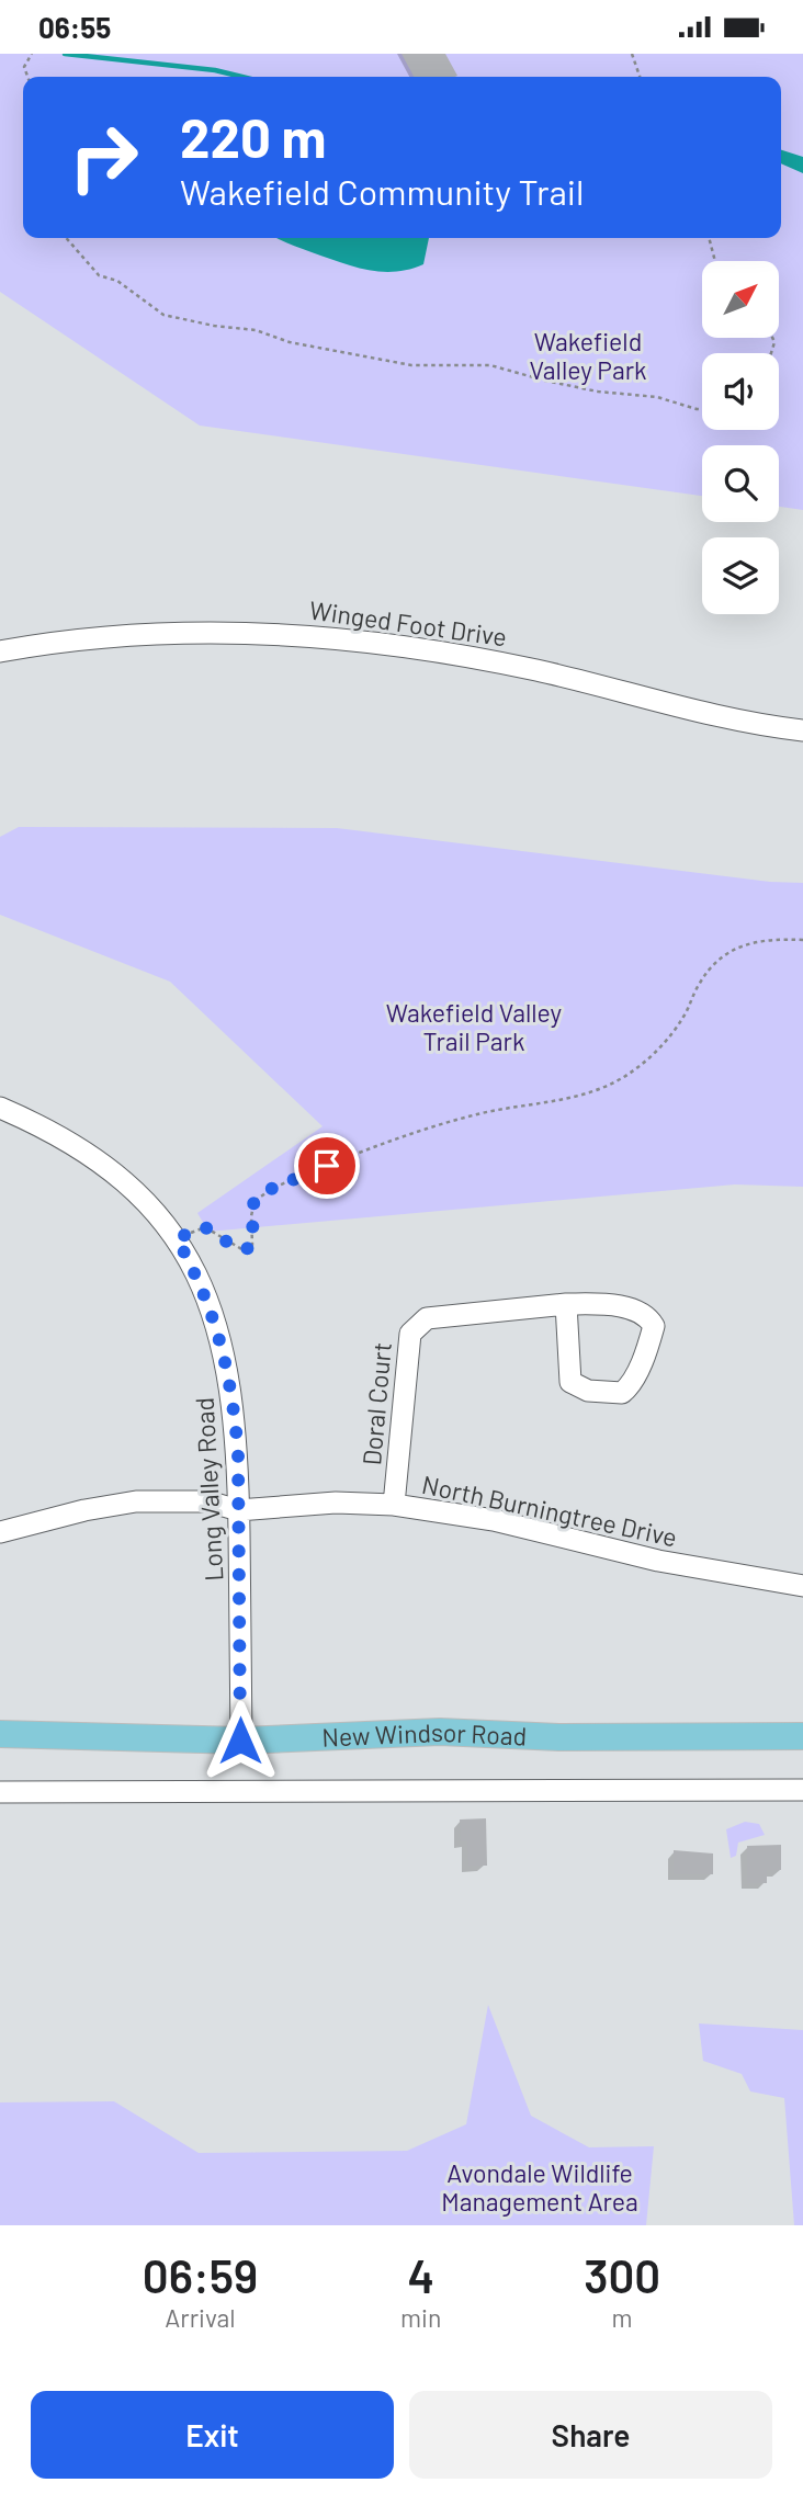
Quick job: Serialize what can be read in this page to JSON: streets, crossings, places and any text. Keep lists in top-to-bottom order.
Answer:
{
  "streets": {
    "main road": ["New Windsor Road"],
    "street": [
      "Winged Foot Drive",
      "Doral Court",
      "Long Valley Road",
      "North Burningtree Drive"
    ]
  },
  "crossings": [
    ["Doral Court", "North Burningtree Drive"],
    ["Long Valley Road", "North Burningtree Drive"],
    ["Long Valley Road", "New Windsor Road"]
  ],
  "parks": ["Wakefield Valley Park", "Wakefield Valley Trail Park", "Avondale Wildlife Management Area"],
  "north": "top right",
  "page": {
    "status": "06:55",
    "turn": ["220 m", "Wakefield Community Trail"],
    "eta": [
      "06:59",
      "Arrival",
      "4",
      "min",
      "300",
      "m"
    ],
    "buttons": ["Exit", "Share"]
  }
}
